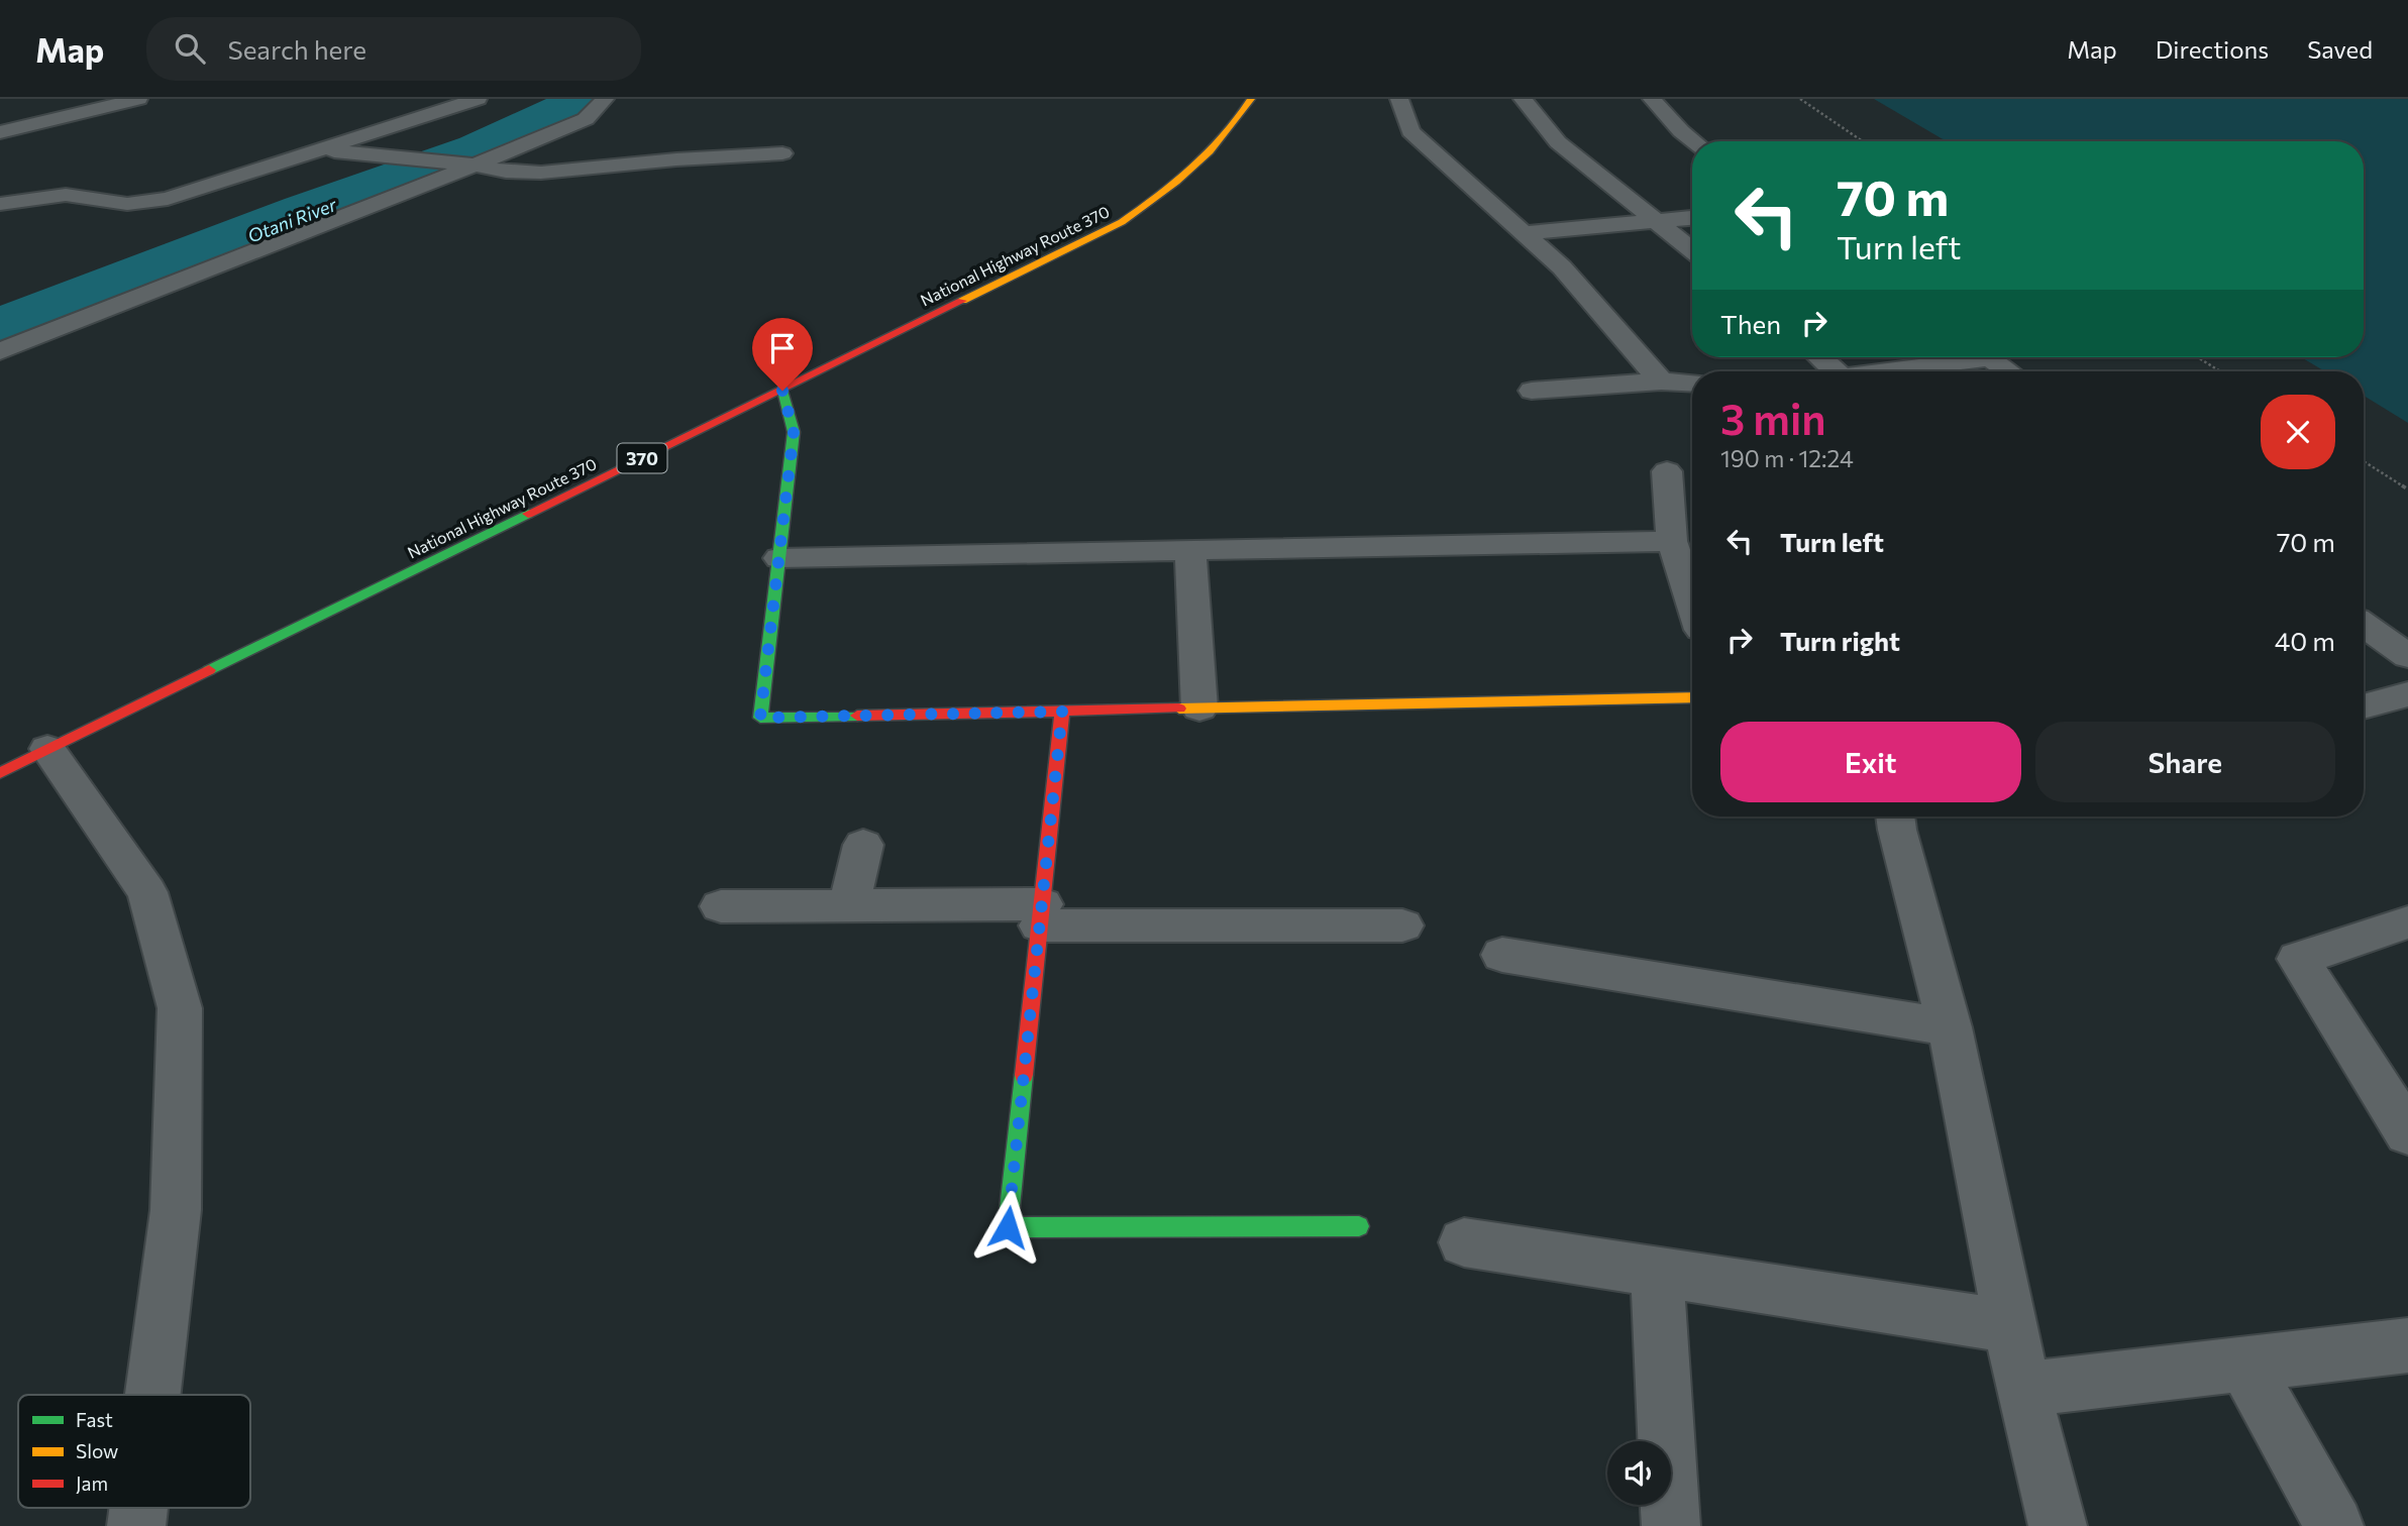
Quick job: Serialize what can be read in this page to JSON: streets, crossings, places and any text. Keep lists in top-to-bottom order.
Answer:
{
  "streets": {
    "main road": ["National Highway Route 370", "370"]
  },
  "water": ["Otani River"],
  "legend": ["Fast", "Slow", "Jam"],
  "page": {
    "header": "Map",
    "search": "Search here",
    "nav": ["Map", "Directions", "Saved"],
    "turn": ["70 m", "Turn left"],
    "then": "Then",
    "heading": ["3 min", "190 m · 12:24"],
    "list": [
      {
        "name": "Turn left",
        "value": "70 m"
      },
      {
        "name": "Turn right",
        "value": "40 m"
      }
    ],
    "buttons": ["Exit", "Share"]
  }
}
